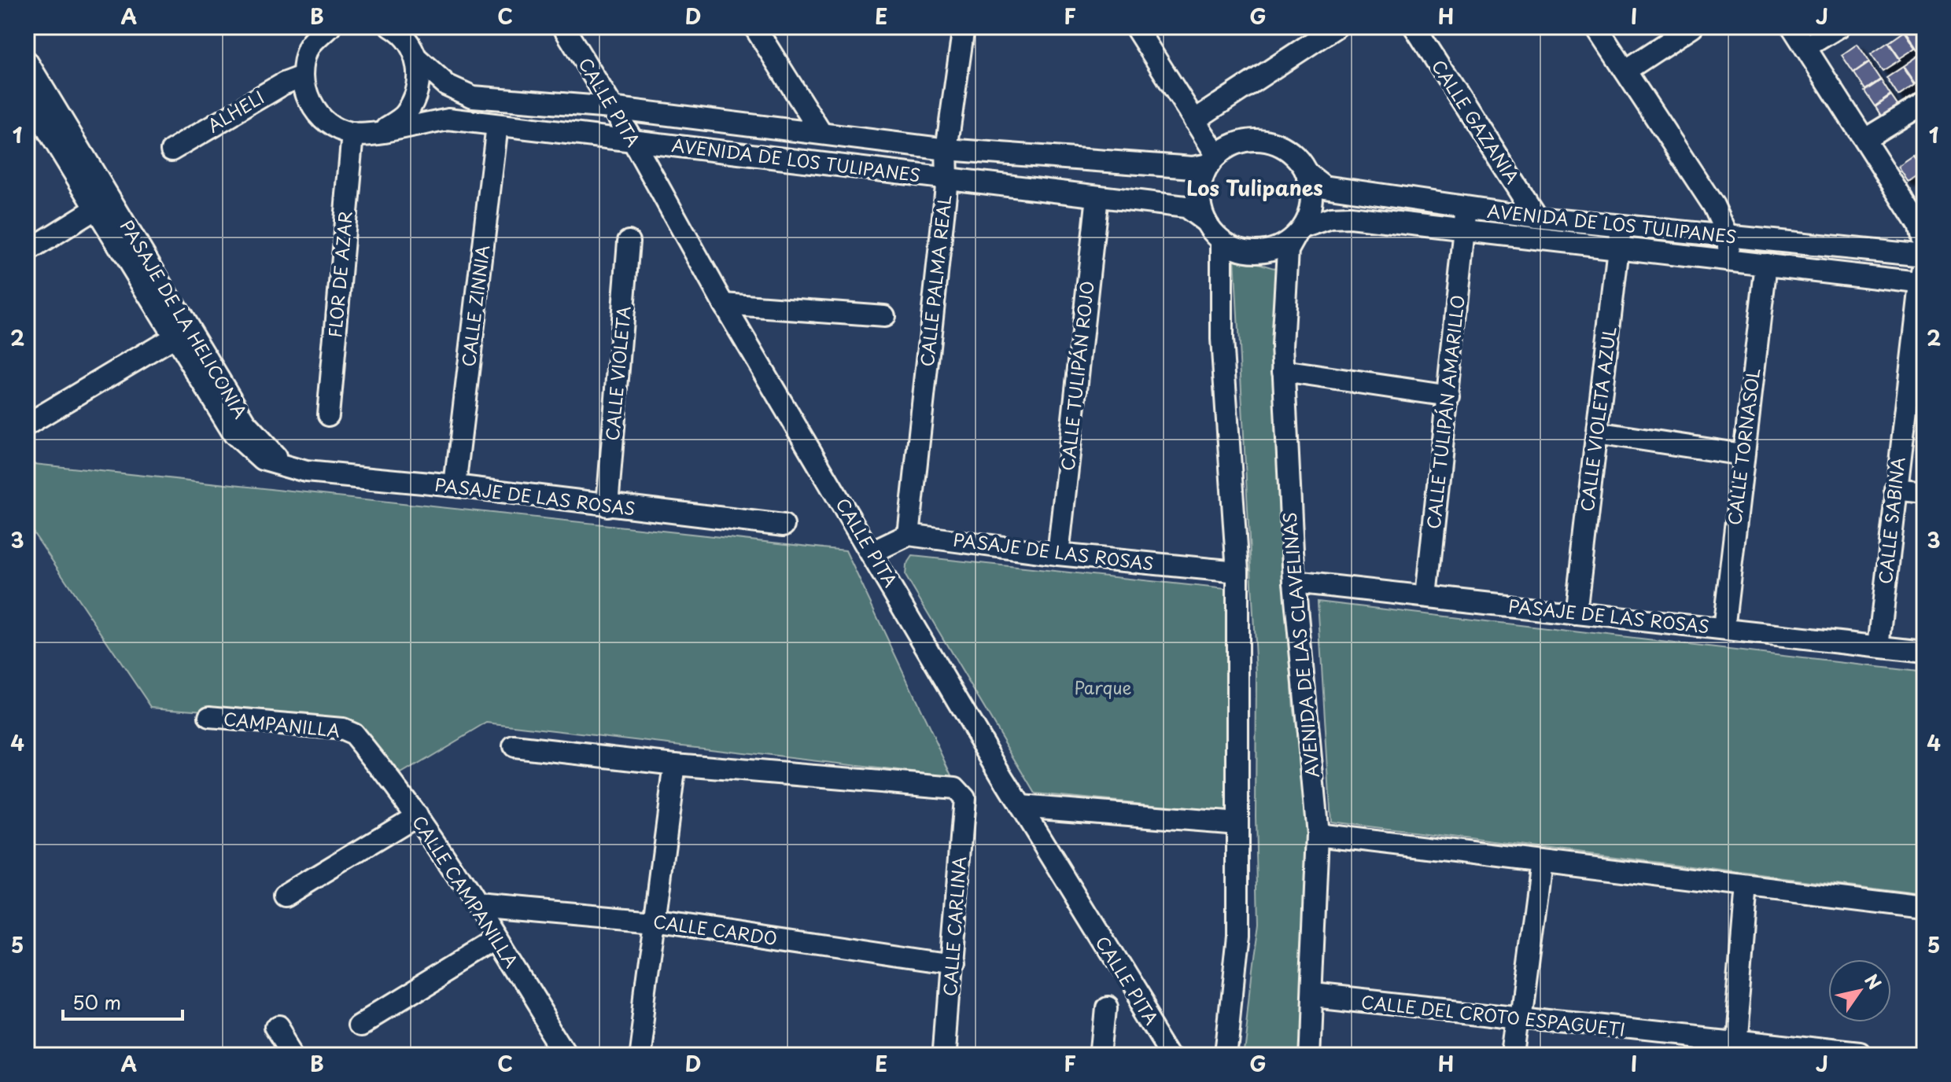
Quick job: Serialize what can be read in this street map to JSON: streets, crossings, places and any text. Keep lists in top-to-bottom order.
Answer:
{
  "streets": {
    "street": [
      "CALLE PITA",
      "ALHELI",
      "CALLE GAZANIA",
      "AVENIDA DE LOS TULIPANES",
      "FLOR DE AZAR",
      "CALLE PALMA REAL",
      "CALLE ZINNIA",
      "PASAJE DE LA HELICONIA",
      "CALLE VIOLETA",
      "CALLE TULIPÁN ROJO",
      "CALLE TULIPÁN AMARILLO",
      "CALLE VIOLETA AZUL",
      "CALLE TORNASOL",
      "PASAJE DE LAS ROSAS",
      "CALLE SABINA",
      "AVENIDA DE LAS CLAVELINAS",
      "CAMPANILLA",
      "CALLE CAMPANILLA",
      "CALLE CARLINA",
      "CALLE CARDO",
      "CALLE DEL CROTO ESPAGUETI"
    ]
  },
  "crossings": [
    ["CALLE PITA", "AVENIDA DE LOS TULIPANES"],
    ["ALHELI", "AVENIDA DE LOS TULIPANES"],
    ["CALLE GAZANIA", "AVENIDA DE LOS TULIPANES"],
    ["AVENIDA DE LOS TULIPANES", "FLOR DE AZAR"],
    ["AVENIDA DE LOS TULIPANES", "CALLE PALMA REAL"],
    ["AVENIDA DE LOS TULIPANES", "CALLE ZINNIA"],
    ["AVENIDA DE LOS TULIPANES", "CALLE TULIPÁN ROJO"],
    ["AVENIDA DE LOS TULIPANES", "CALLE TULIPÁN AMARILLO"],
    ["AVENIDA DE LOS TULIPANES", "CALLE VIOLETA AZUL"],
    ["AVENIDA DE LOS TULIPANES", "CALLE TORNASOL"],
    ["AVENIDA DE LOS TULIPANES", "CALLE SABINA"],
    ["AVENIDA DE LOS TULIPANES", "AVENIDA DE LAS CLAVELINAS"],
    ["CALLE PALMA REAL", "PASAJE DE LAS ROSAS"],
    ["CALLE ZINNIA", "PASAJE DE LAS ROSAS"],
    ["PASAJE DE LA HELICONIA", "PASAJE DE LAS ROSAS"],
    ["CALLE VIOLETA", "PASAJE DE LAS ROSAS"],
    ["CALLE TULIPÁN ROJO", "PASAJE DE LAS ROSAS"],
    ["CALLE TULIPÁN AMARILLO", "PASAJE DE LAS ROSAS"],
    ["CALLE VIOLETA AZUL", "PASAJE DE LAS ROSAS"],
    ["CALLE TORNASOL", "PASAJE DE LAS ROSAS"],
    ["PASAJE DE LAS ROSAS", "CALLE SABINA"],
    ["PASAJE DE LAS ROSAS", "AVENIDA DE LAS CLAVELINAS"],
    ["AVENIDA DE LAS CLAVELINAS", "CALLE DEL CROTO ESPAGUETI"],
    ["CAMPANILLA", "CALLE CAMPANILLA"],
    ["CALLE CAMPANILLA", "CALLE CARDO"],
    ["CALLE CARLINA", "CALLE CARDO"]
  ],
  "districts": ["Los Tulipanes"],
  "parks": ["Parque"],
  "scale_bar": "50 m",
  "north": "top right",
  "grid": {
    "columns": [
      "A",
      "B",
      "C",
      "D",
      "E",
      "F",
      "G",
      "H",
      "I",
      "J"
    ],
    "rows": [
      "1",
      "2",
      "3",
      "4",
      "5"
    ]
  }
}
